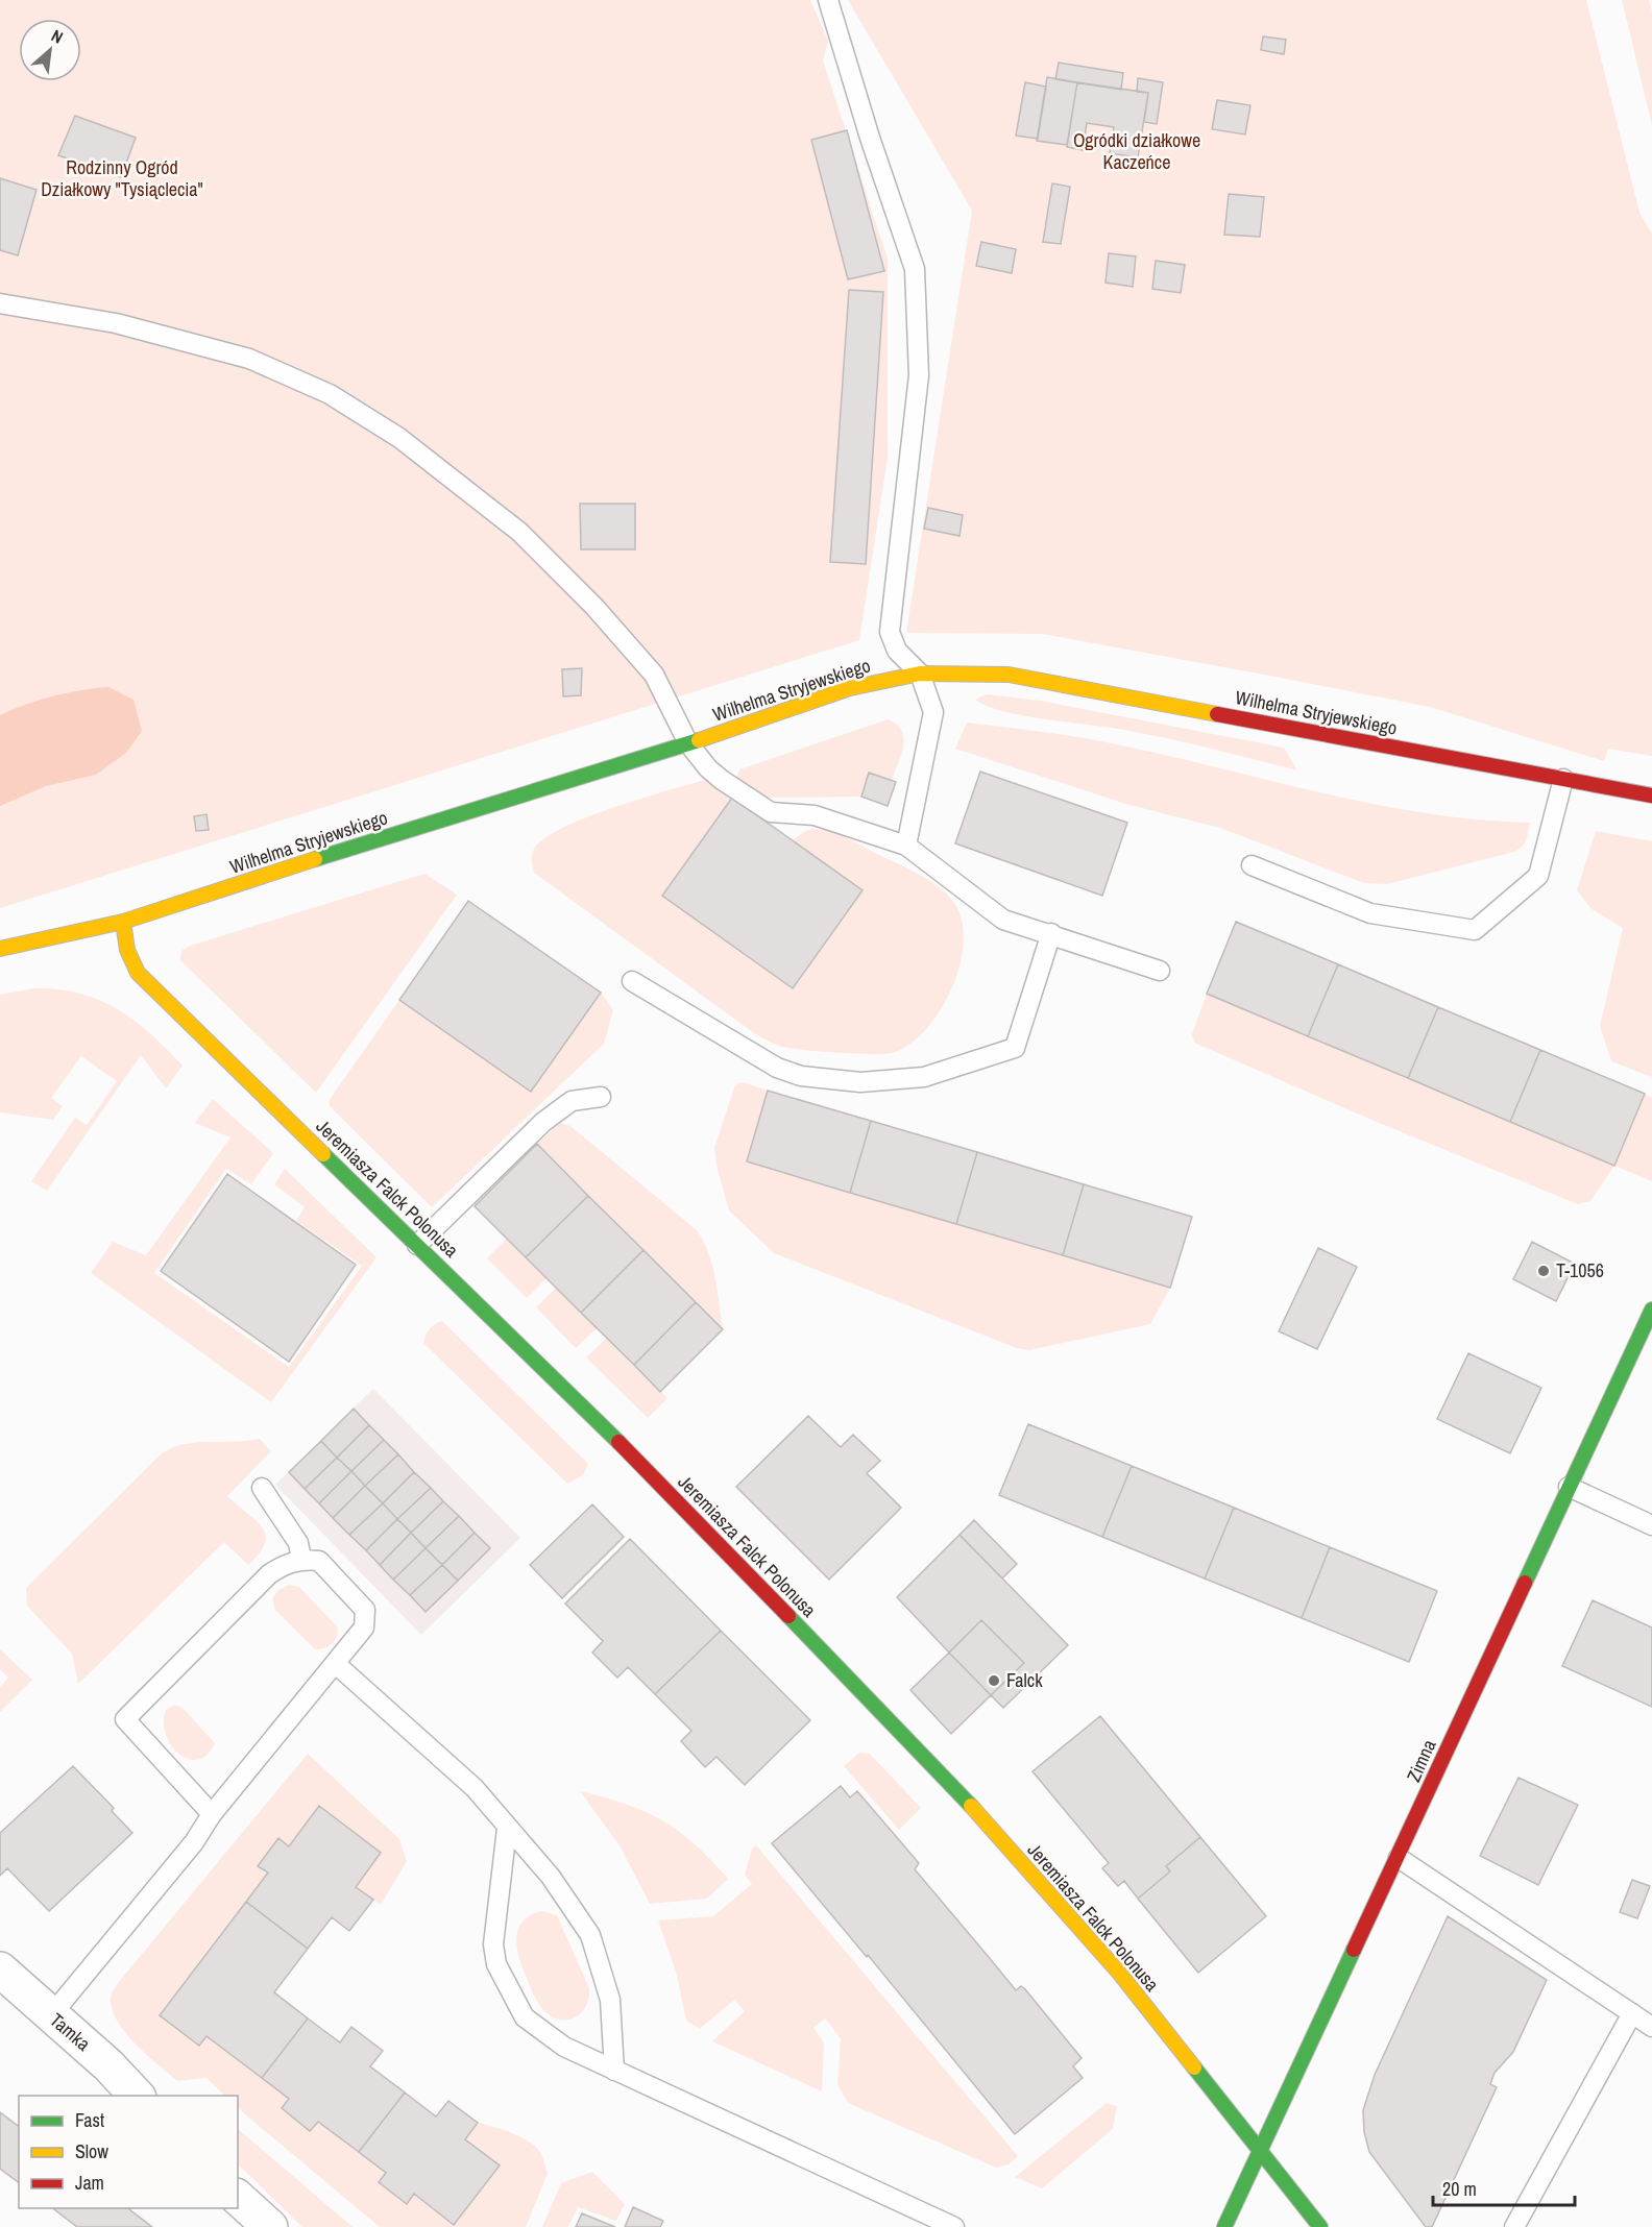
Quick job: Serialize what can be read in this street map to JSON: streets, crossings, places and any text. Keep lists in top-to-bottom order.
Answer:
{
  "streets": {
    "street": [
      "Wilhelma Stryjewskiego",
      "Jeremiasza Falck Polonusa",
      "Zimna",
      "Tamka"
    ]
  },
  "crossings": [
    ["Wilhelma Stryjewskiego", "Jeremiasza Falck Polonusa"],
    ["Jeremiasza Falck Polonusa", "Zimna"]
  ],
  "parks": ["Ogródki działkowe Kaczeńce", "Rodzinny Ogród Działkowy \"Tysiąclecia\""],
  "places": ["T-1056", "Falck"],
  "legend": ["Fast", "Slow", "Jam"],
  "scale_bar": "20 m",
  "north": "top right"
}
